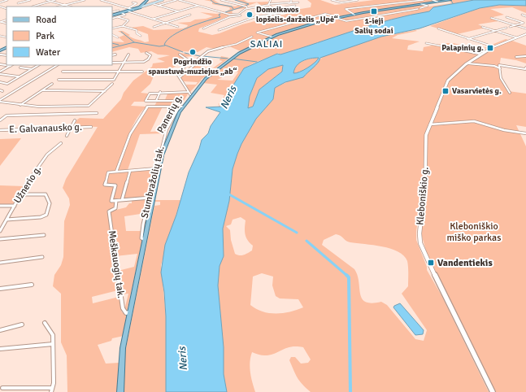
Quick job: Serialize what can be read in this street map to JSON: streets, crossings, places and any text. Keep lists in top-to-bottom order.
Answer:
{
  "streets": {
    "main road": ["Panerių g."],
    "street": [
      "E. Galvanausko g.",
      "Užnerio g.",
      "Kleboniškio g.",
      "Meškauogių tak."
    ]
  },
  "crossings": [
    ["Panerių g.", "Meškauogių tak."]
  ],
  "districts": ["SALIAI"],
  "water": ["Neris"],
  "parks": ["Kleboniškio miško parkas"],
  "places": {
    "transit": [
      "1-ieji Salių sodai",
      "Palapinių g.",
      "Vasarvietės g.",
      "Vandentiekis"
    ],
    "other": ["Domeikavos lopšelis-darželis „Upė“", "Pogrindžio spaustuvė-muziejus „ab“"]
  },
  "legend": ["Road", "Park", "Water"]
}
